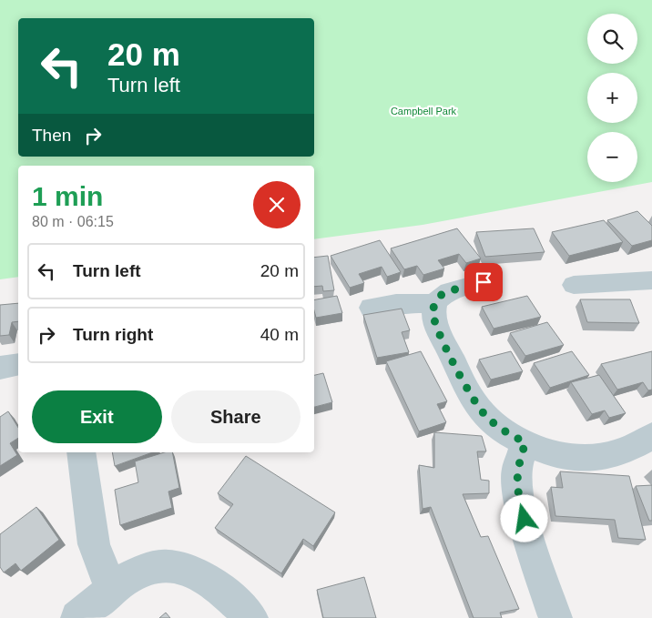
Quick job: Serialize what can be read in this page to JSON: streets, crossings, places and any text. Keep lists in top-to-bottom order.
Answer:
{
  "parks": ["Campbell Park"],
  "page": {
    "map_buttons": ["+", "−"],
    "turn": ["20 m", "Turn left"],
    "then": "Then",
    "heading": ["1 min", "80 m · 06:15"],
    "list": [
      {
        "name": "Turn left",
        "value": "20 m"
      },
      {
        "name": "Turn right",
        "value": "40 m"
      }
    ],
    "buttons": ["Exit", "Share"]
  }
}
